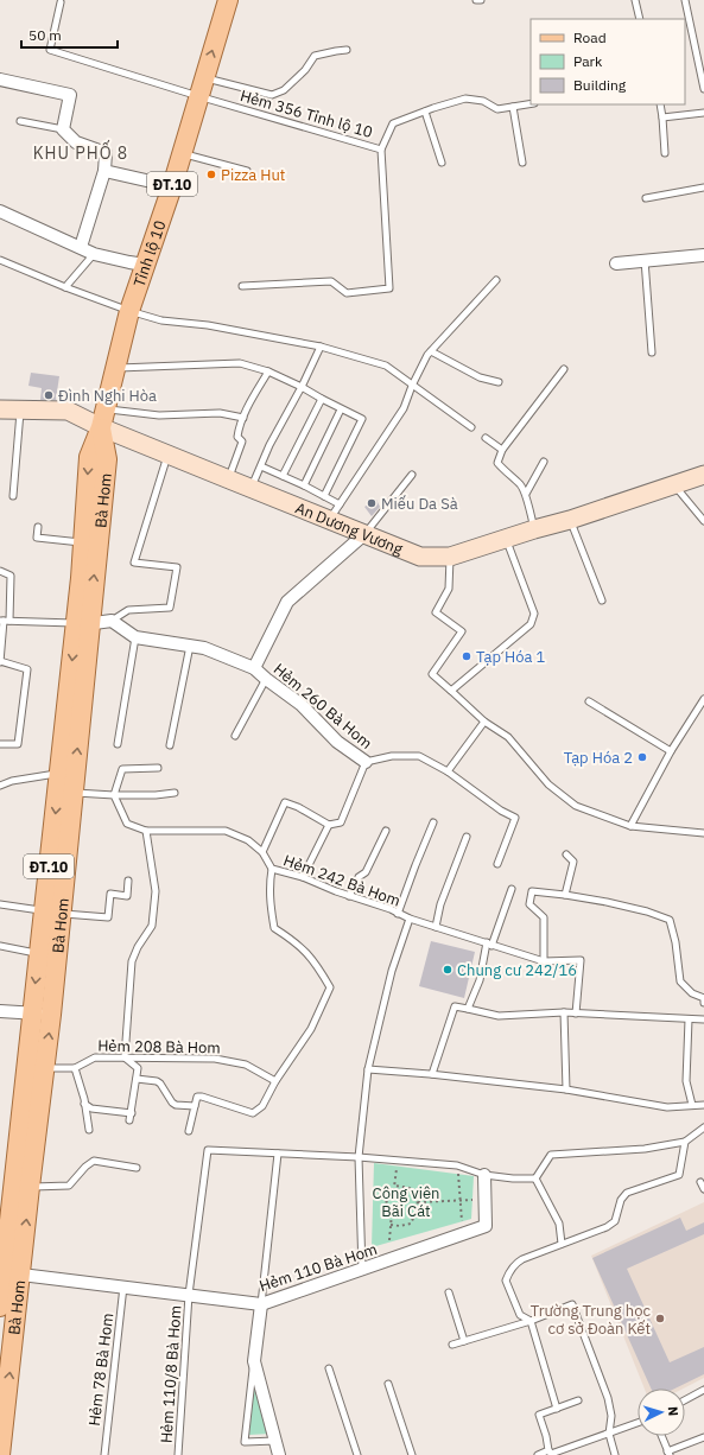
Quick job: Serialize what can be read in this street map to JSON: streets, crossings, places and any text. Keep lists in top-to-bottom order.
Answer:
{
  "streets": {
    "main road": [
      "ĐT.10",
      "Tỉnh lộ 10",
      "Bà Hom",
      "An Dương Vương"
    ],
    "street": ["Hẻm 260 Bà Hom", "Hẻm 110 Bà Hom"],
    "lane": [
      "Hẻm 356 Tỉnh lộ 10",
      "Hẻm 242 Bà Hom",
      "Hẻm 208 Bà Hom",
      "Hẻm 78 Bà Hom",
      "Hẻm 110/8 Bà Hom"
    ]
  },
  "crossings": [
    ["Hẻm 356 Tỉnh lộ 10", "Tỉnh lộ 10"],
    ["Tỉnh lộ 10", "Bà Hom"],
    ["Tỉnh lộ 10", "An Dương Vương"],
    ["Bà Hom", "An Dương Vương"],
    ["Bà Hom", "Hẻm 208 Bà Hom"],
    ["Bà Hom", "Hẻm 110 Bà Hom"],
    ["Hẻm 242 Bà Hom", "Hẻm 110 Bà Hom"],
    ["Hẻm 110 Bà Hom", "Hẻm 78 Bà Hom"],
    ["Hẻm 110 Bà Hom", "Hẻm 110/8 Bà Hom"]
  ],
  "districts": ["KHU PHỐ 8"],
  "parks": ["Công viên Bãi Cát"],
  "places": [
    "Pizza Hut",
    "Đình Nghi Hòa",
    "Miếu Da Sà",
    "Tạp Hóa 1",
    "Tạp Hóa 2",
    "Chung cư 242/16",
    "Trường Trung học cơ sở Đoàn Kết"
  ],
  "legend": ["Road", "Park", "Building"],
  "scale_bar": "50 m",
  "north": "right"
}
